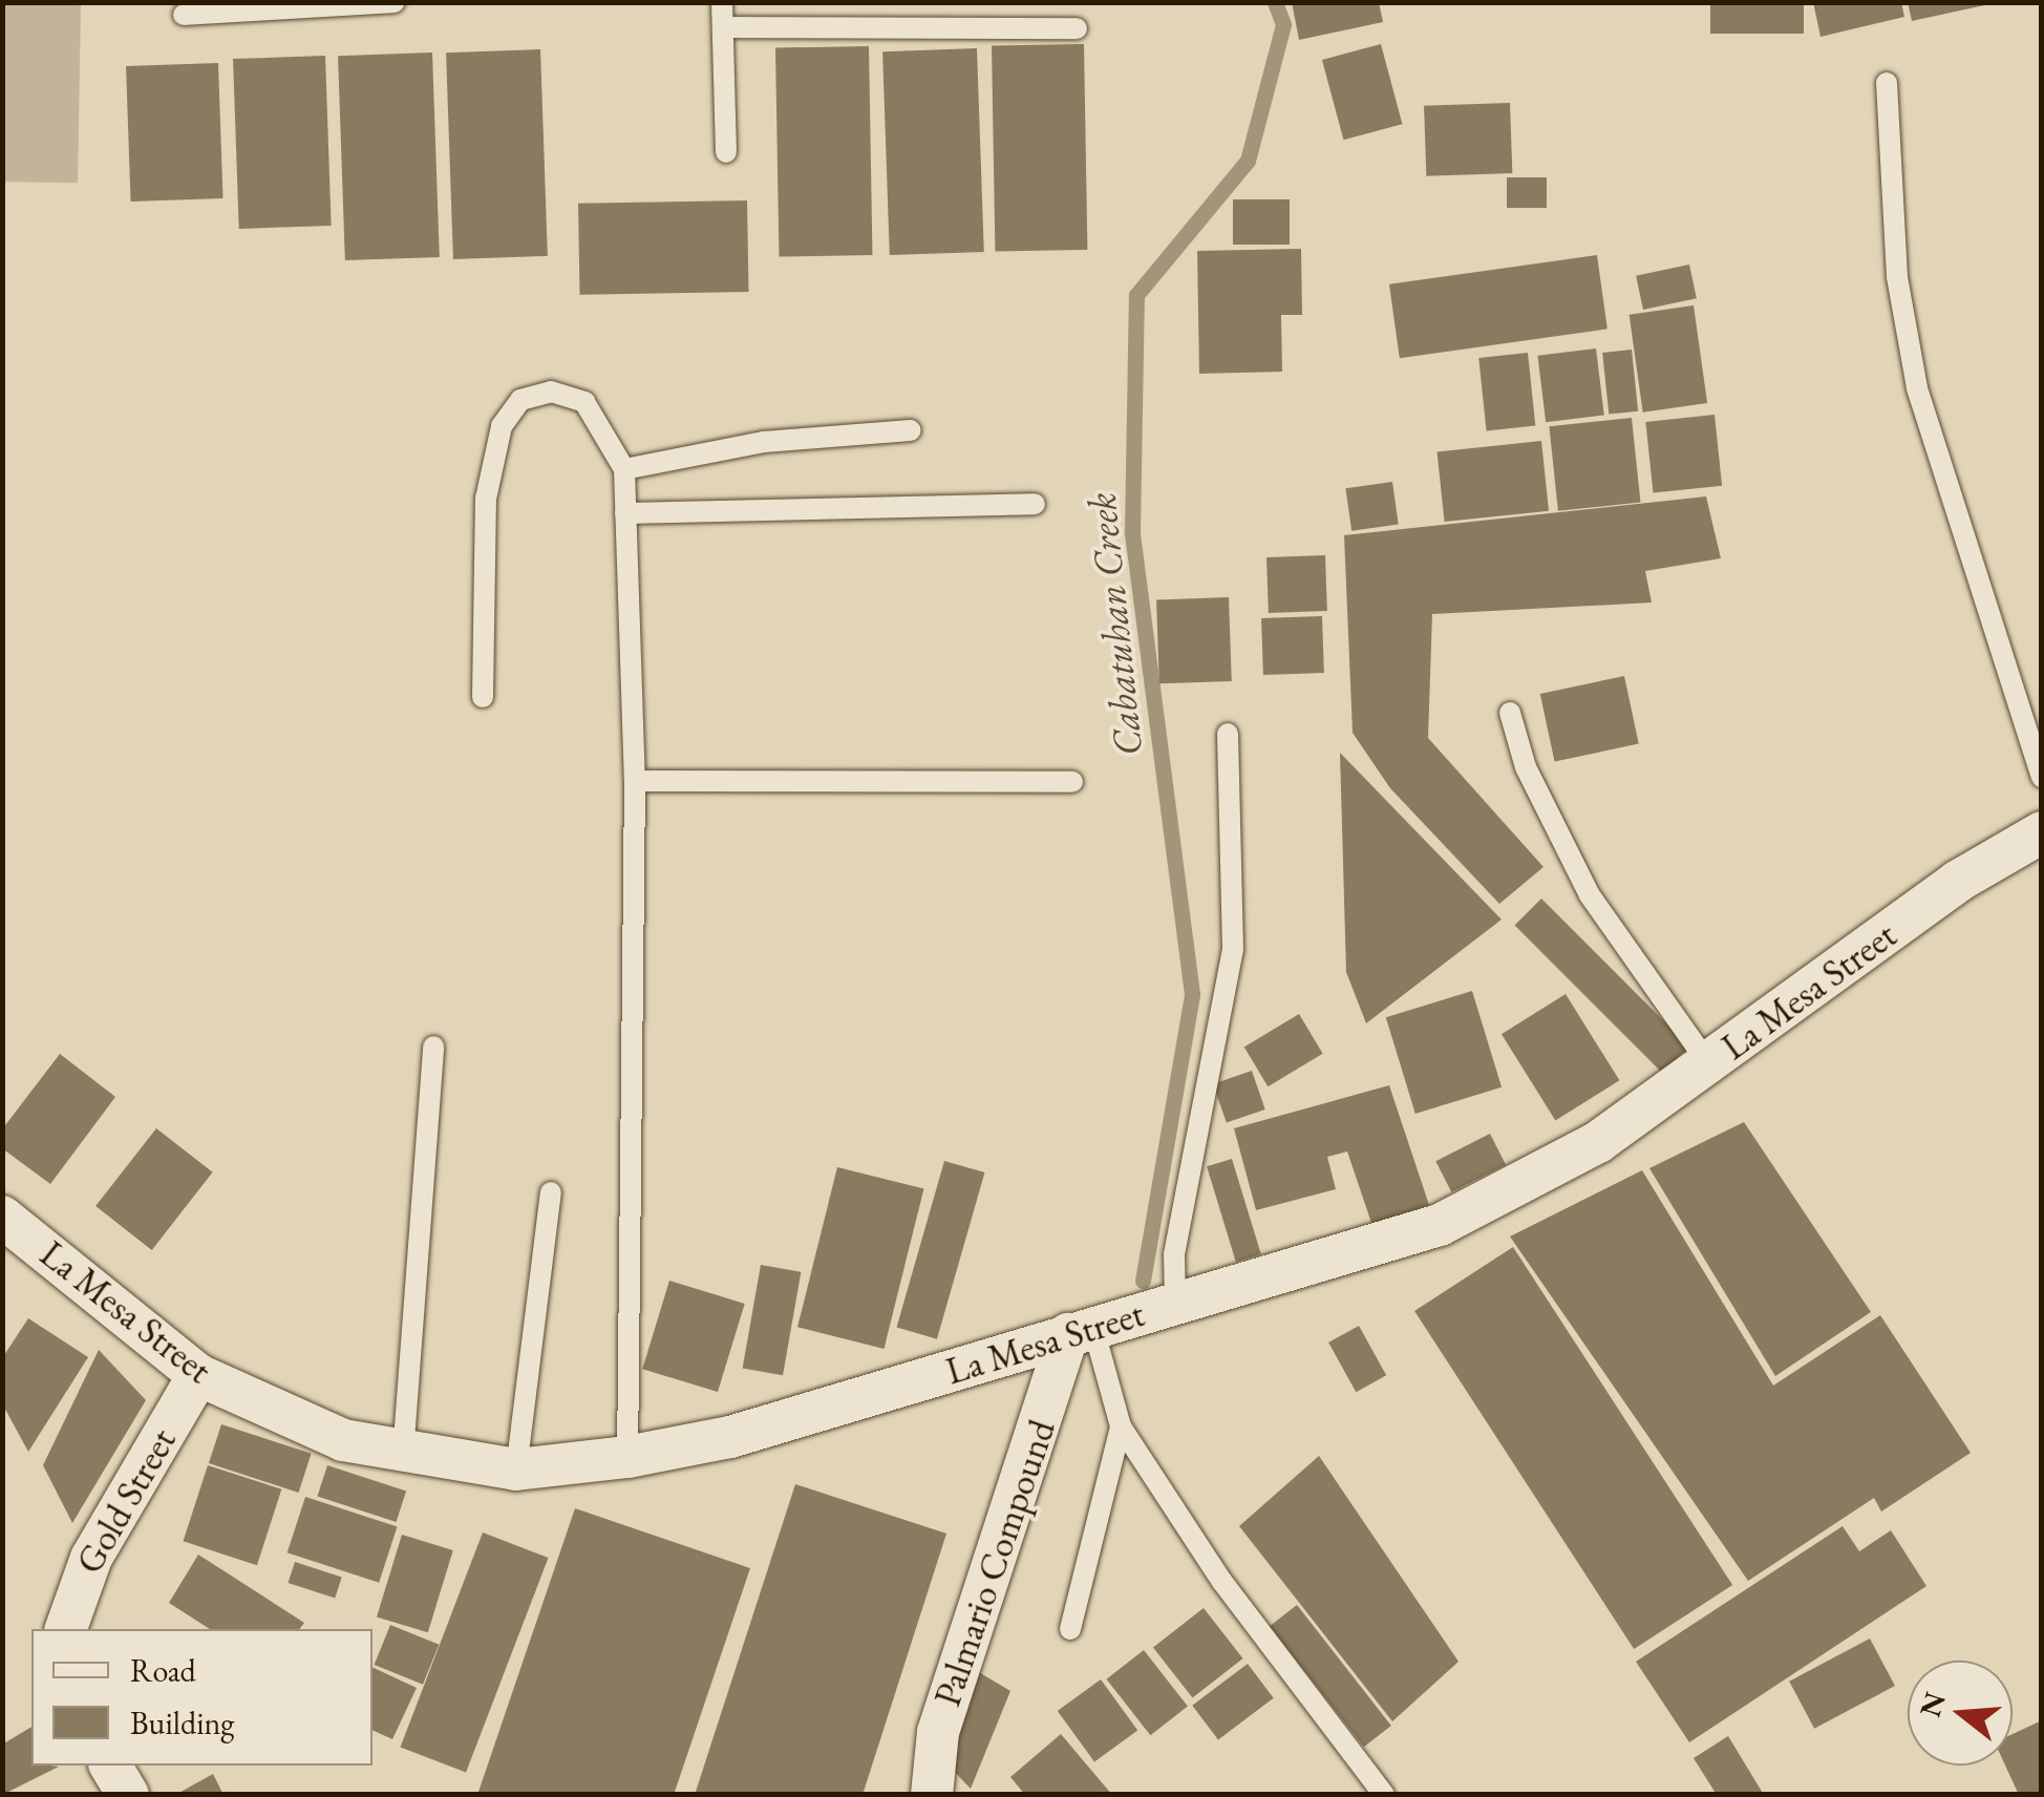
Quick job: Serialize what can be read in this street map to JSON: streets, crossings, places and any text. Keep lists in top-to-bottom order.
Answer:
{
  "streets": {
    "street": ["La Mesa Street", "Gold Street", "Palmario Compound"]
  },
  "crossings": [
    ["La Mesa Street", "Gold Street"],
    ["La Mesa Street", "Palmario Compound"]
  ],
  "water": ["Cabatuhan Creek"],
  "legend": ["Road", "Building"],
  "north": "left"
}
